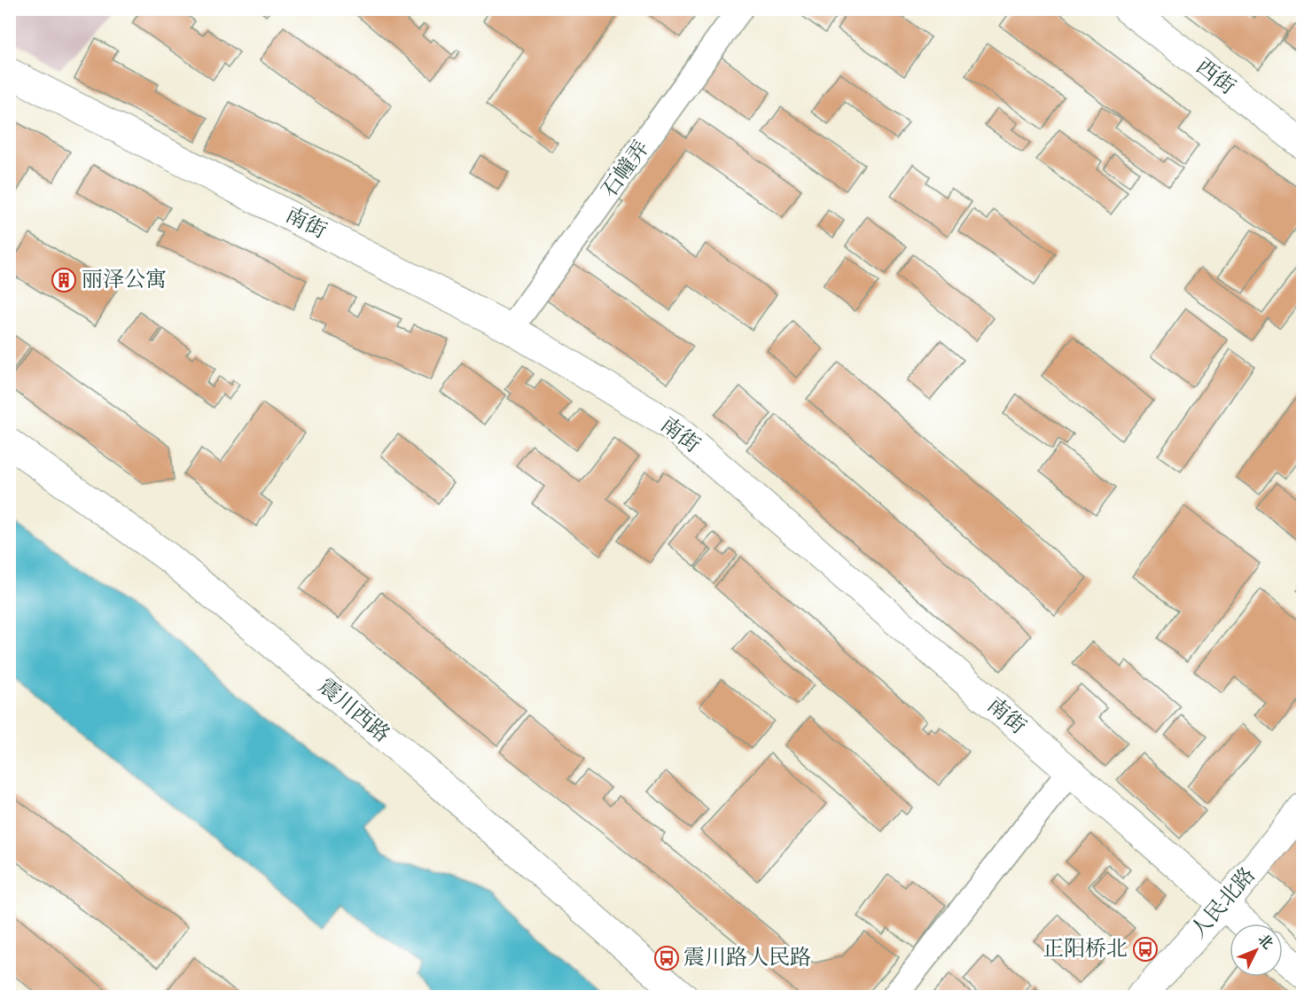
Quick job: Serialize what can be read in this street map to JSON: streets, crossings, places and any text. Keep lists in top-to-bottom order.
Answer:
{
  "streets": {
    "street": [
      "西街",
      "石幢弄",
      "南街",
      "震川西路",
      "人民北路"
    ]
  },
  "crossings": [
    ["石幢弄", "南街"],
    ["南街", "人民北路"]
  ],
  "places": {
    "building": ["丽泽公寓"],
    "bus stop": ["正阳桥北", "震川路人民路"]
  },
  "north": "top right"
}
